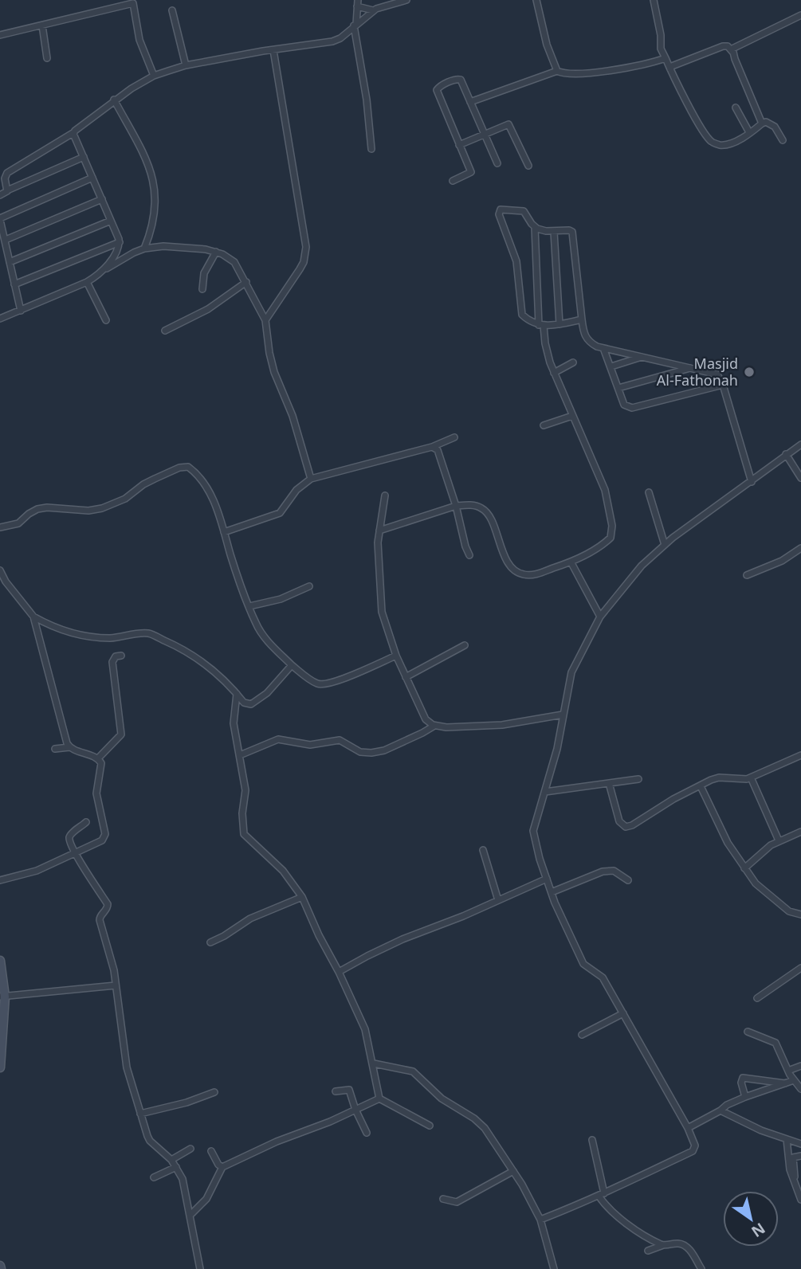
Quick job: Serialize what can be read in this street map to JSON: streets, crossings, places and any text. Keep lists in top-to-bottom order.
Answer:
{
  "places": ["Masjid Al-Fathonah"],
  "north": "bottom right"
}
